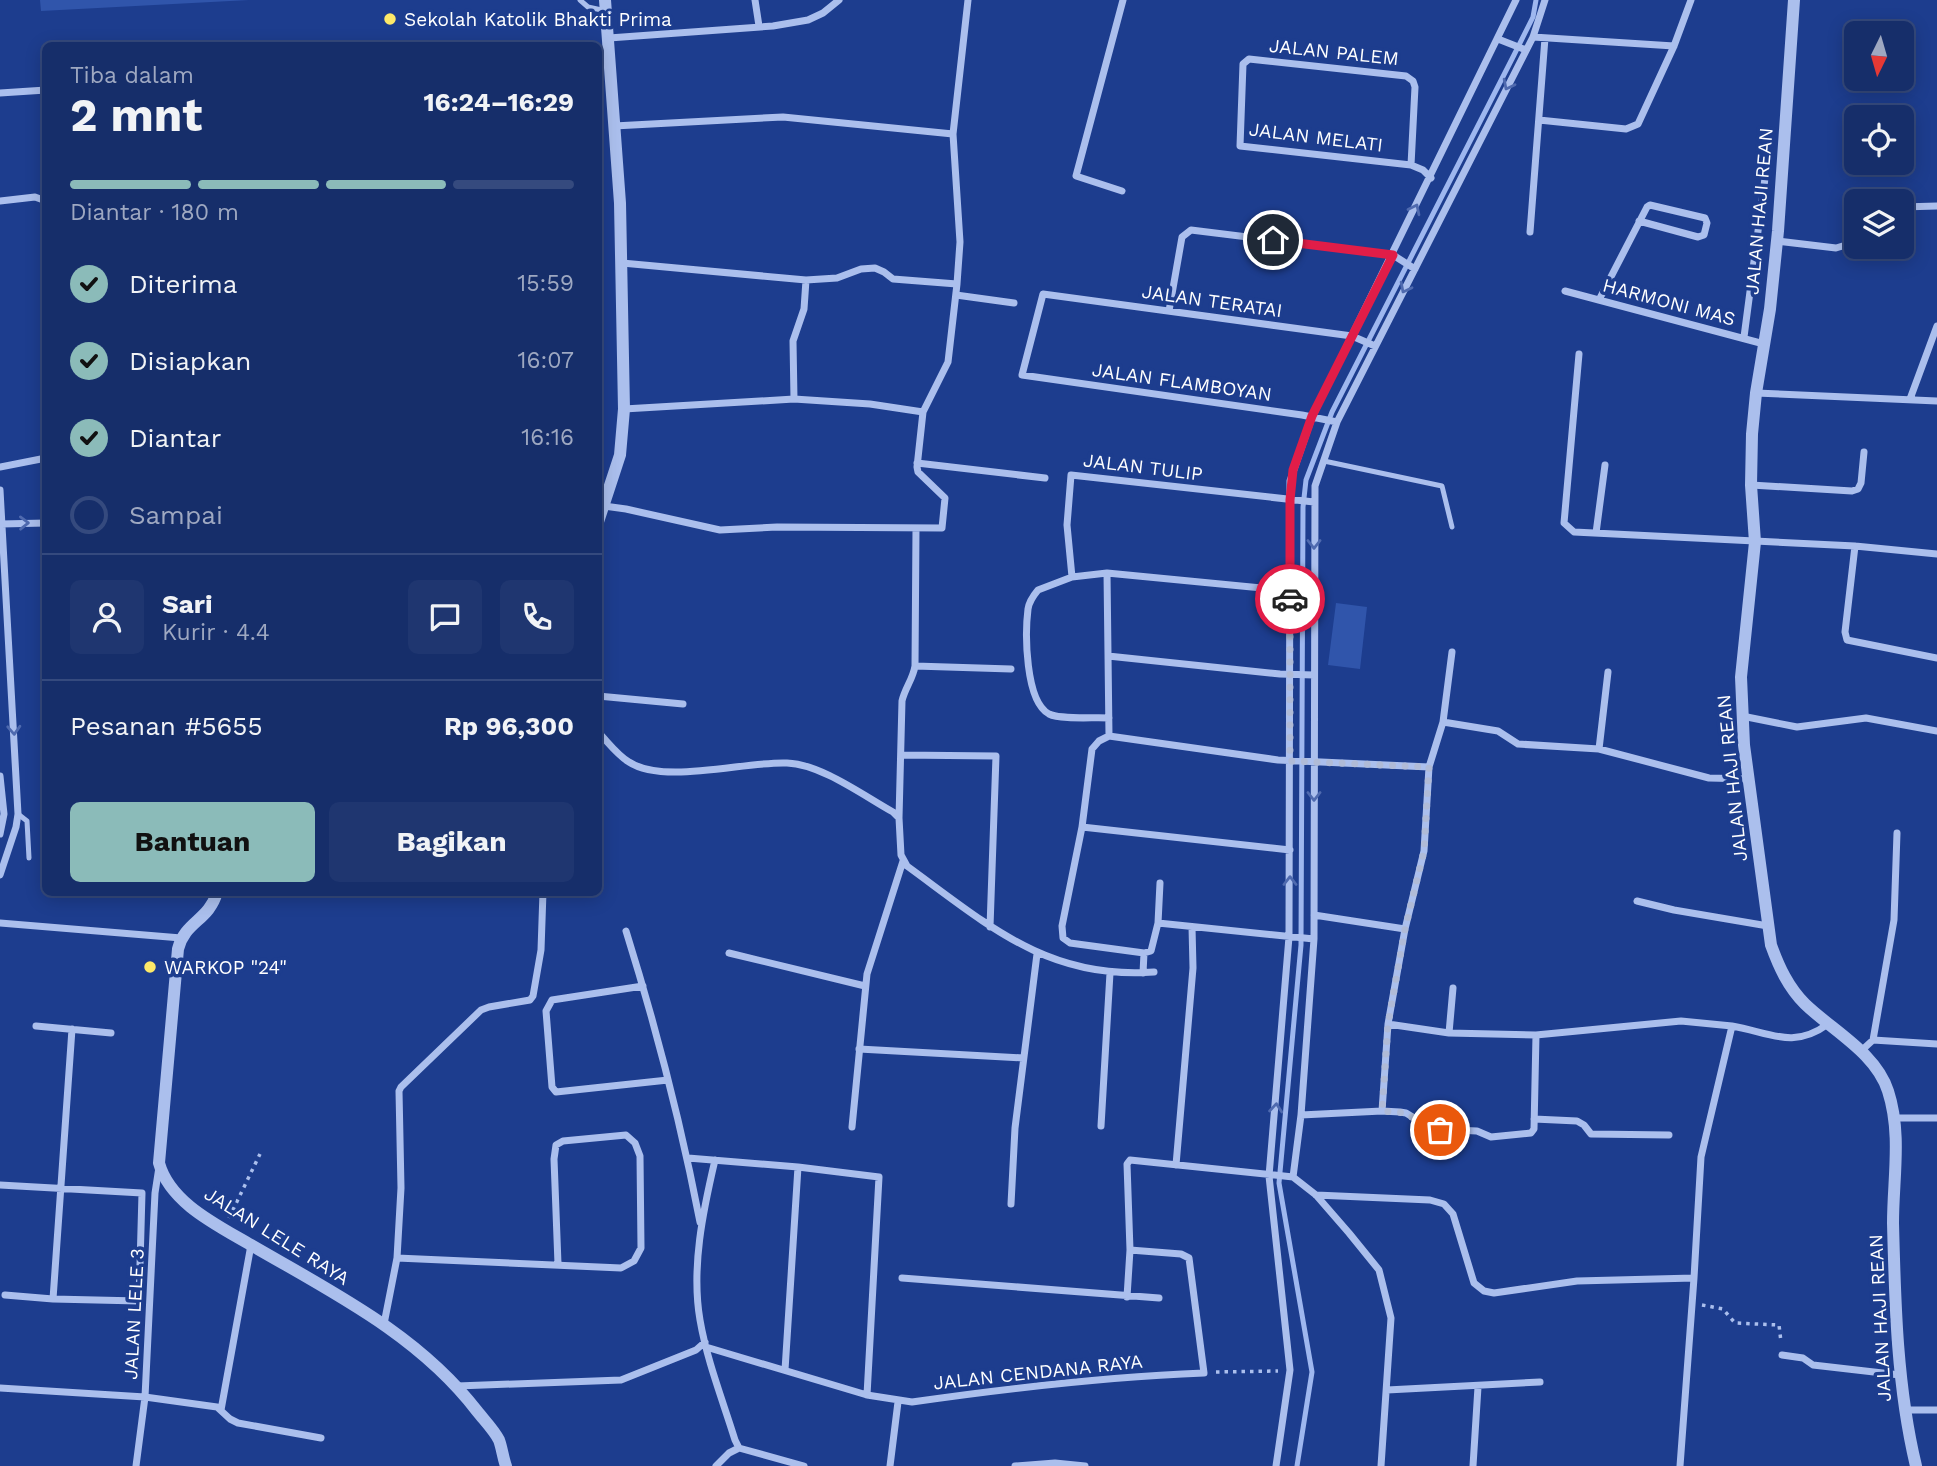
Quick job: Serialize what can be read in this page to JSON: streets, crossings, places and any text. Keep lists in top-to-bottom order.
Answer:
{
  "streets": {
    "street": [
      "JALAN PALEM",
      "JALAN MELATI",
      "JALAN HAJI REAN",
      "JALAN TERATAI",
      "HARMONI MAS",
      "JALAN FLAMBOYAN",
      "JALAN TULIP",
      "JALAN LELE RAYA",
      "JALAN LELE 3",
      "JALAN CENDANA RAYA"
    ]
  },
  "crossings": [
    ["JALAN PALEM", "JALAN MELATI"],
    ["JALAN HAJI REAN", "HARMONI MAS"],
    ["JALAN TERATAI", "JALAN FLAMBOYAN"],
    ["JALAN LELE RAYA", "JALAN LELE 3"]
  ],
  "places": ["Sekolah Katolik Bhakti Prima", "WARKOP \"24\""],
  "north": "bottom",
  "page": {
    "heading": ["2 mnt", "Tiba dalam", "16:24–16:29"],
    "panel": [
      "Sari",
      "Kurir · 4.4",
      "Pesanan #5655",
      "Rp 96,300"
    ],
    "bar": "Diantar · 180 m",
    "list": [
      ["Diterima", "15:59"],
      ["Disiapkan", "16:07"],
      ["Diantar", "16:16"],
      "Sampai"
    ],
    "buttons": ["Bantuan", "Bagikan"]
  }
}
